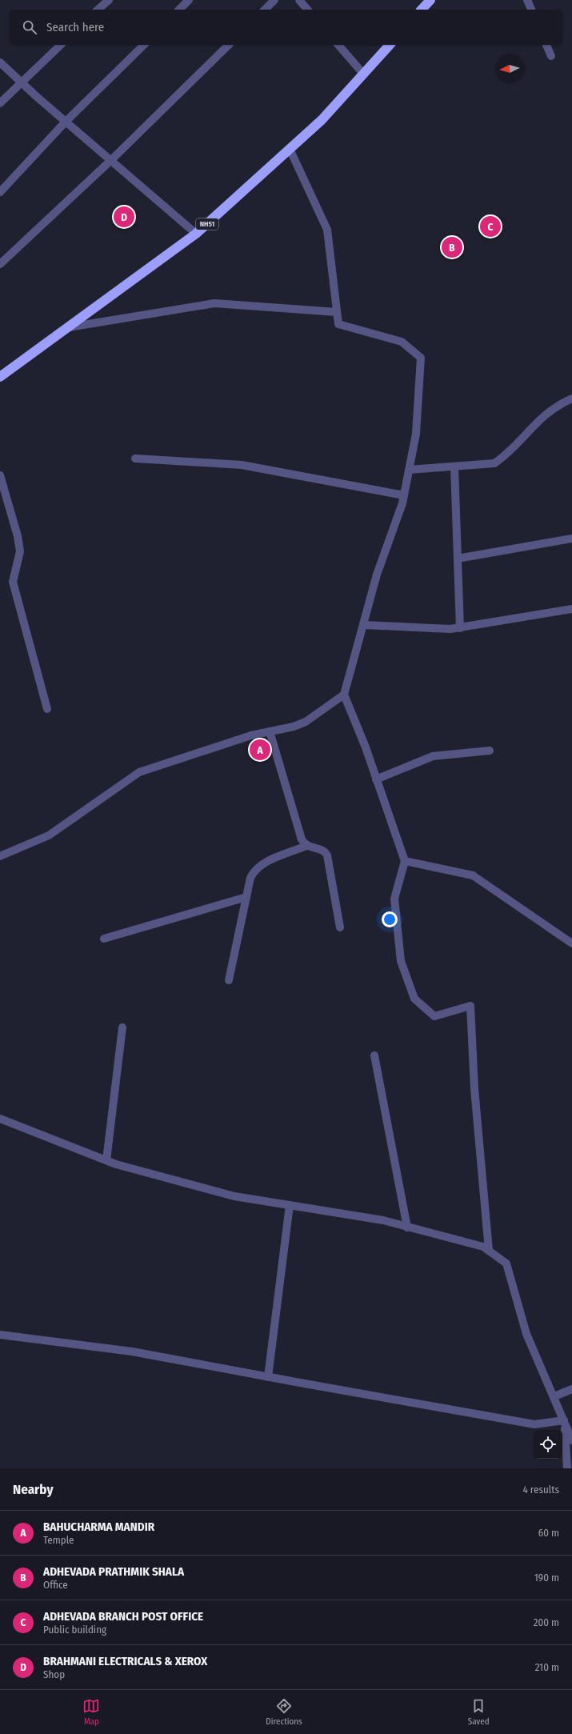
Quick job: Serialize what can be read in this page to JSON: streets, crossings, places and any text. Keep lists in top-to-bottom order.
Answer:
{
  "streets": {
    "highway": ["NH51"]
  },
  "north": "left",
  "page": {
    "search": "Search here",
    "pins": [
      "D",
      "C",
      "B",
      "A"
    ],
    "heading": ["Nearby", "4 results"],
    "list": [
      {
        "mark": "A",
        "name": "BAHUCHARMA MANDIR",
        "note": "Temple",
        "value": "60 m"
      },
      {
        "mark": "B",
        "name": "ADHEVADA PRATHMIK SHALA",
        "note": "Office",
        "value": "190 m"
      },
      {
        "mark": "C",
        "name": "ADHEVADA BRANCH POST OFFICE",
        "note": "Public building",
        "value": "200 m"
      },
      {
        "mark": "D",
        "name": "BRAHMANI ELECTRICALS & XEROX",
        "note": "Shop",
        "value": "210 m"
      }
    ],
    "nav": ["Map", "Directions", "Saved"]
  }
}
